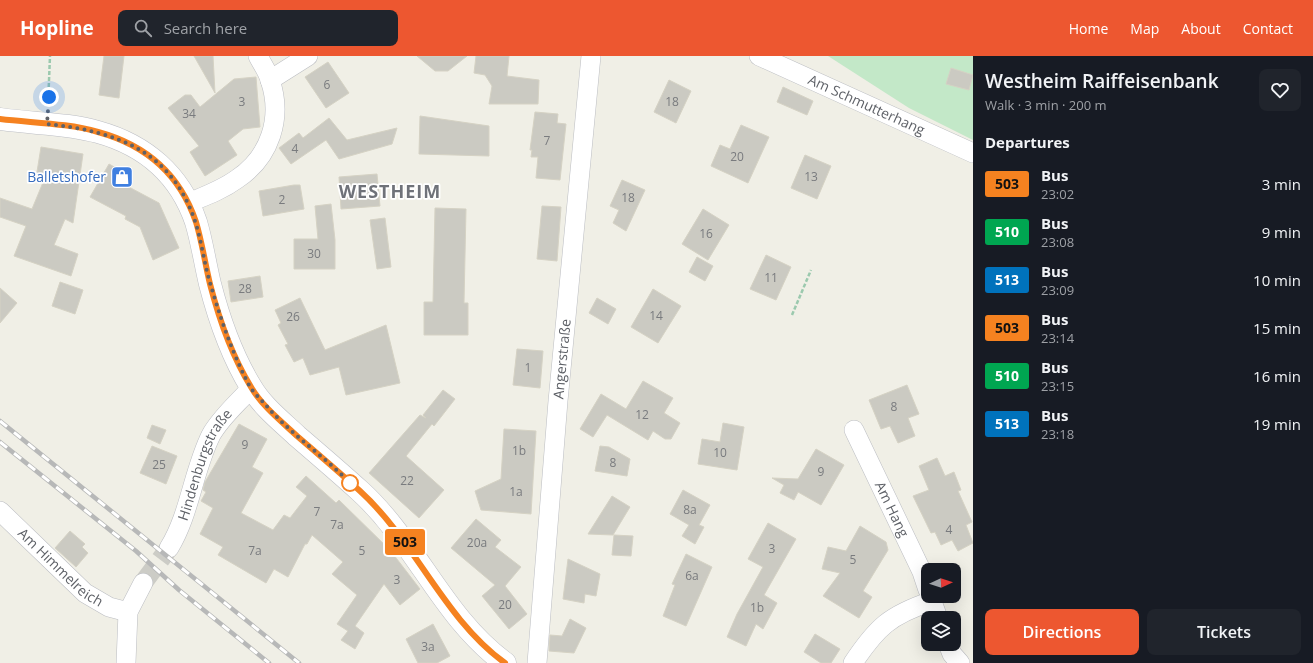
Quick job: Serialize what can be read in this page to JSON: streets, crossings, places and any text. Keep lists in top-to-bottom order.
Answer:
{
  "streets": {
    "street": [
      "Am Schmutterhang",
      "Angerstraße",
      "Hindenburgstraße",
      "Am Hang",
      "Am Himmelreich"
    ]
  },
  "districts": ["WESTHEIM"],
  "places": {
    "shop": ["Balletshofer"]
  },
  "lines": ["bus line 503"],
  "house_numbers": [
    "6",
    "3",
    "18",
    "34",
    "7",
    "4",
    "20",
    "13",
    "18",
    "2",
    "16",
    "30",
    "11",
    "28",
    "14",
    "26",
    "1",
    "8",
    "12",
    "9",
    "1b",
    "10",
    "8",
    "25",
    "9",
    "22",
    "1a",
    "8a",
    "7",
    "7a",
    "4",
    "20a",
    "3",
    "7a",
    "5",
    "5",
    "6a",
    "3",
    "20",
    "1b",
    "3a"
  ],
  "north": "right",
  "page": {
    "header": "Hopline",
    "search": "Search here",
    "nav": [
      "Home",
      "Map",
      "About",
      "Contact"
    ],
    "on_map": "503",
    "heading": [
      ["Westheim Raiffeisenbank", "Walk · 3 min · 200 m"],
      "Departures"
    ],
    "list": [
      {
        "mark": "503",
        "name": "Bus",
        "note": "23:02",
        "value": "3 min"
      },
      {
        "mark": "510",
        "name": "Bus",
        "note": "23:08",
        "value": "9 min"
      },
      {
        "mark": "513",
        "name": "Bus",
        "note": "23:09",
        "value": "10 min"
      },
      {
        "mark": "503",
        "name": "Bus",
        "note": "23:14",
        "value": "15 min"
      },
      {
        "mark": "510",
        "name": "Bus",
        "note": "23:15",
        "value": "16 min"
      },
      {
        "mark": "513",
        "name": "Bus",
        "note": "23:18",
        "value": "19 min"
      }
    ],
    "buttons": ["Directions", "Tickets"]
  }
}
